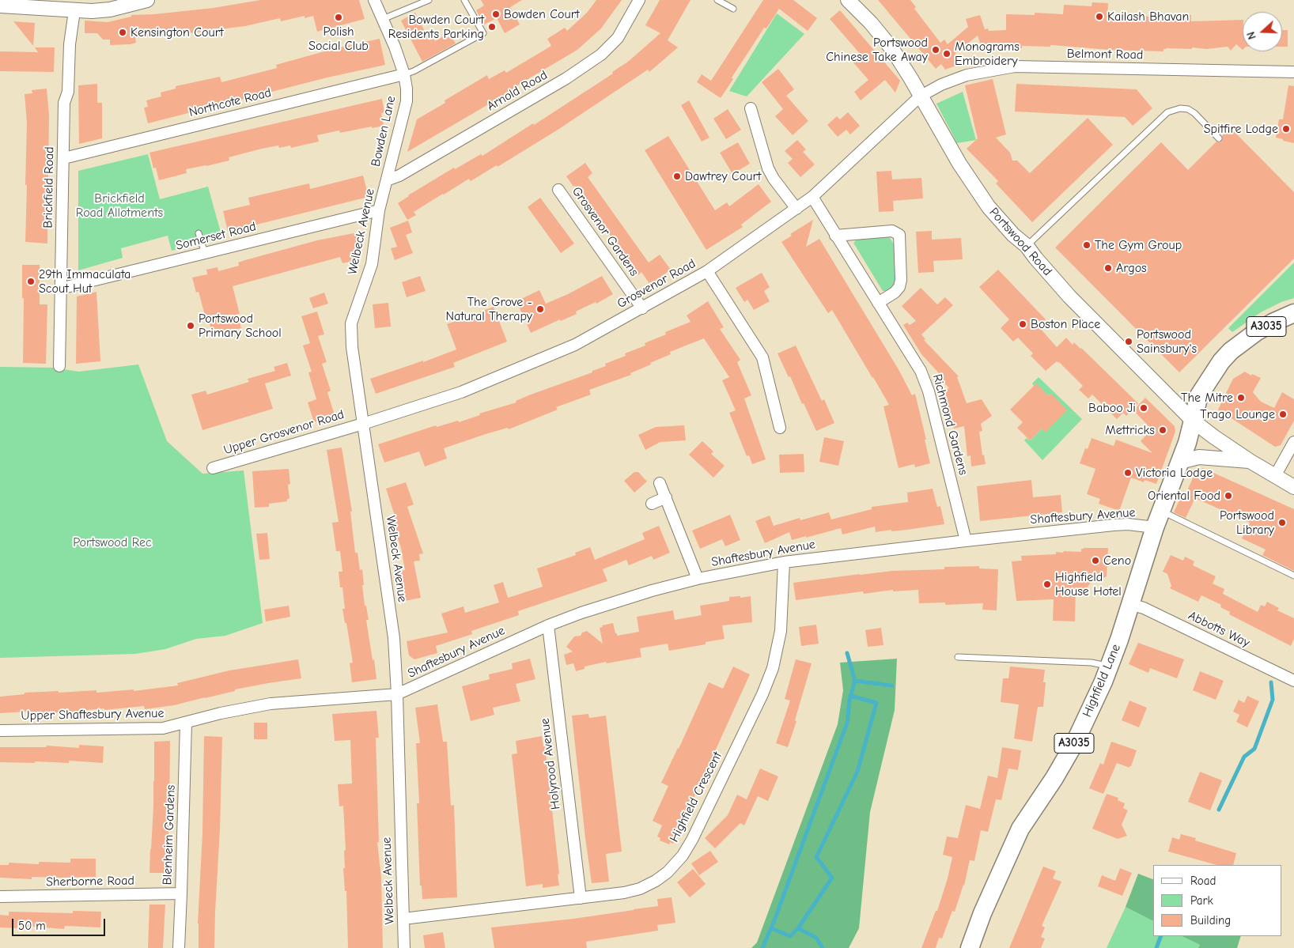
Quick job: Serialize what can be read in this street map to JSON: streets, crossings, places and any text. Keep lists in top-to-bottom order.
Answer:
{
  "streets": {
    "main road": ["A3035", "Highfield Lane"],
    "street": [
      "Belmont Road",
      "Arnold Road",
      "Northcote Road",
      "Bowden Lane",
      "Brickfield Road",
      "Welbeck Avenue",
      "Grosvenor Gardens",
      "Somerset Road",
      "Portswood Road",
      "Grosvenor Road",
      "Richmond Gardens",
      "Upper Grosvenor Road",
      "Shaftesbury Avenue",
      "Abbotts Way",
      "Upper Shaftesbury Avenue",
      "Holyrood Avenue",
      "Highfield Crescent",
      "Blenheim Gardens",
      "Sherborne Road"
    ]
  },
  "crossings": [
    ["Belmont Road", "Portswood Road"],
    ["Belmont Road", "Grosvenor Road"],
    ["Arnold Road", "Bowden Lane"],
    ["Arnold Road", "Welbeck Avenue"],
    ["Northcote Road", "Bowden Lane"],
    ["Northcote Road", "Brickfield Road"],
    ["Bowden Lane", "Welbeck Avenue"],
    ["Brickfield Road", "Somerset Road"],
    ["Welbeck Avenue", "Somerset Road"],
    ["Welbeck Avenue", "Grosvenor Road"],
    ["Welbeck Avenue", "Upper Grosvenor Road"],
    ["Welbeck Avenue", "Shaftesbury Avenue"],
    ["Welbeck Avenue", "Upper Shaftesbury Avenue"],
    ["Welbeck Avenue", "Highfield Crescent"],
    ["Grosvenor Gardens", "Grosvenor Road"],
    ["Portswood Road", "Grosvenor Road"],
    ["Portswood Road", "A3035"],
    ["Portswood Road", "Highfield Lane"],
    ["Grosvenor Road", "Richmond Gardens"],
    ["Grosvenor Road", "Upper Grosvenor Road"],
    ["A3035", "Highfield Lane"],
    ["Richmond Gardens", "Shaftesbury Avenue"],
    ["Shaftesbury Avenue", "Highfield Lane"],
    ["Shaftesbury Avenue", "Upper Shaftesbury Avenue"],
    ["Shaftesbury Avenue", "Holyrood Avenue"],
    ["Shaftesbury Avenue", "Highfield Crescent"],
    ["Abbotts Way", "Highfield Lane"],
    ["Upper Shaftesbury Avenue", "Blenheim Gardens"],
    ["Holyrood Avenue", "Highfield Crescent"],
    ["Blenheim Gardens", "Sherborne Road"]
  ],
  "parks": ["Brickfield Road Allotments", "Portswood Rec"],
  "places": [
    "Bowden Court",
    "Kailash Bhavan",
    "Polish Social Club",
    "Bowden Court Residents Parking",
    "Kensington Court",
    "Portswood Chinese Take Away",
    "Monograms Embroidery",
    "Spitfire Lodge",
    "Dawtrey Court",
    "The Gym Group",
    "Argos",
    "29th Immaculata Scout Hut",
    "The Grove - Natural Therapy",
    "Boston Place",
    "Portswood Primary School",
    "Portswood Sainsbury's",
    "The Mitre",
    "Baboo Ji",
    "Trago Lounge",
    "Mettricks",
    "Victoria Lodge",
    "Oriental Food",
    "Portswood Library",
    "Ceno",
    "Highfield House Hotel"
  ],
  "legend": ["Road", "Park", "Building"],
  "scale_bar": "50 m",
  "north": "left"
}
